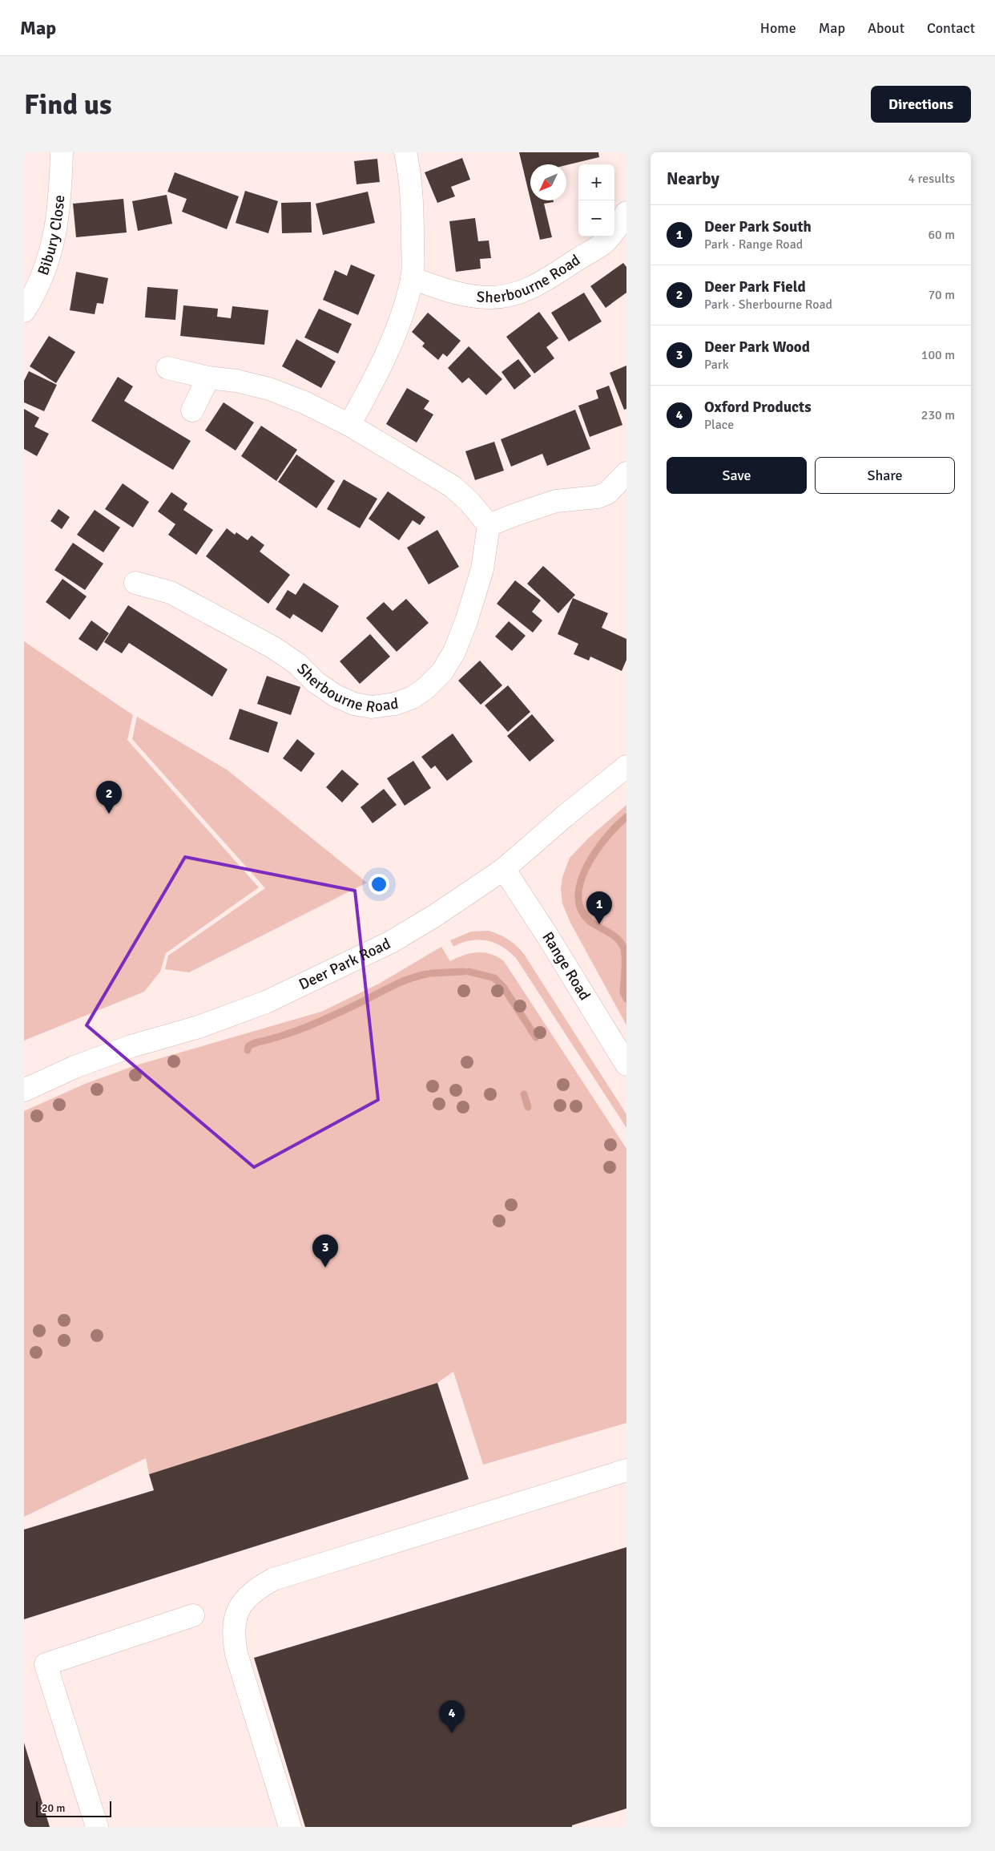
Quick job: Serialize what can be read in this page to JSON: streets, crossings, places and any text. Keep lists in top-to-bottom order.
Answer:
{
  "streets": {
    "street": [
      "Bibury Close",
      "Sherbourne Road",
      "Deer Park Road",
      "Range Road"
    ]
  },
  "crossings": [
    ["Deer Park Road", "Range Road"]
  ],
  "scale_bar": "20 m",
  "north": "bottom left",
  "page": {
    "header": "Map",
    "nav": [
      "Home",
      "Map",
      "About",
      "Contact"
    ],
    "buttons": [
      "Directions",
      ["Save", "Share"]
    ],
    "title": "Find us",
    "heading": ["Nearby", "4 results"],
    "map_buttons": ["+", "−"],
    "list": [
      {
        "mark": "1",
        "name": "Deer Park South",
        "note": "Park · Range Road",
        "value": "60 m"
      },
      {
        "mark": "2",
        "name": "Deer Park Field",
        "note": "Park · Sherbourne Road",
        "value": "70 m"
      },
      {
        "mark": "3",
        "name": "Deer Park Wood",
        "note": "Park",
        "value": "100 m"
      },
      {
        "mark": "4",
        "name": "Oxford Products",
        "note": "Place",
        "value": "230 m"
      }
    ],
    "pins": [
      "2",
      "1",
      "3",
      "4"
    ],
    "scale": "20 m"
  }
}
